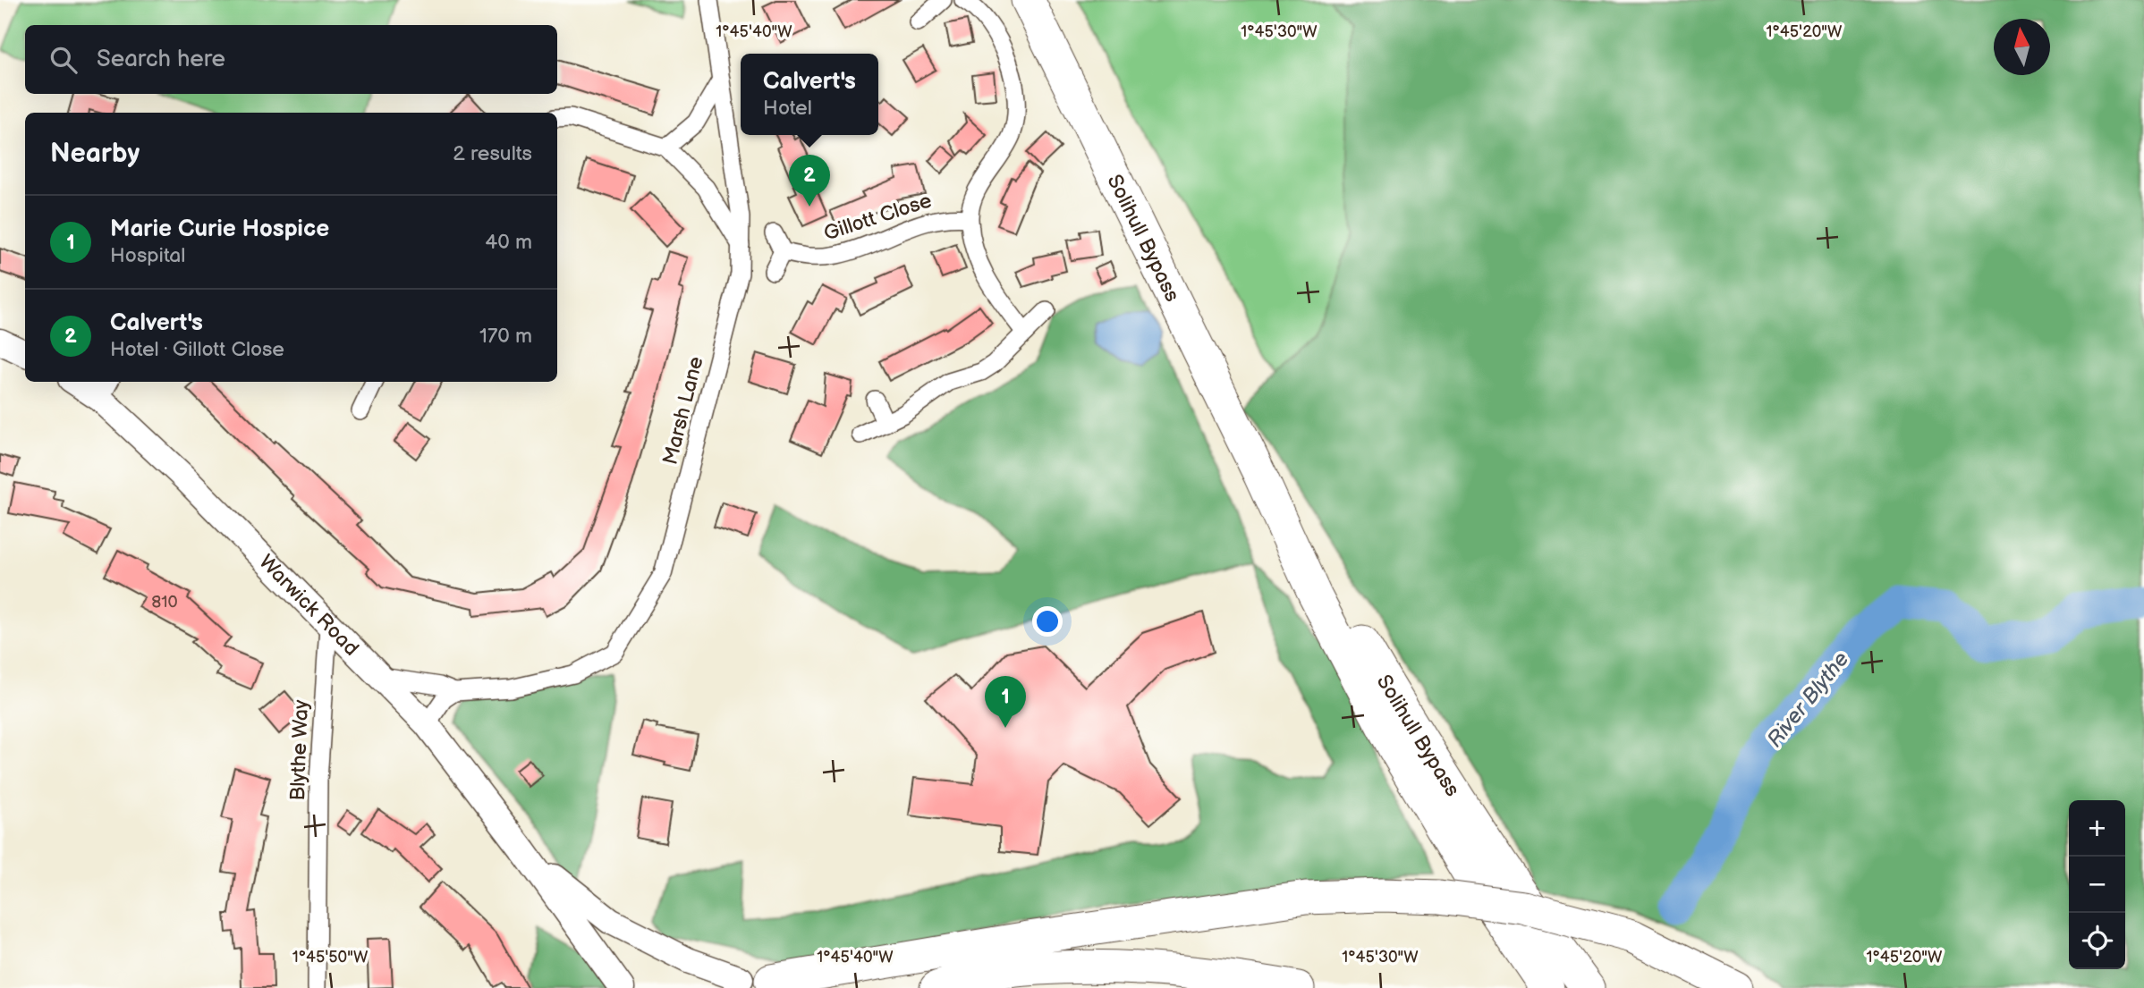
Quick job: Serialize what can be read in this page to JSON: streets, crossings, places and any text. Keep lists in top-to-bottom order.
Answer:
{
  "streets": {
    "highway": ["Solihull Bypass"],
    "main road": ["Warwick Road"],
    "street": ["Gillott Close", "Marsh Lane", "Blythe Way"]
  },
  "crossings": [
    ["Marsh Lane", "Warwick Road"],
    ["Warwick Road", "Blythe Way"]
  ],
  "water": ["River Blythe"],
  "house_numbers": ["810"],
  "north": "top",
  "page": {
    "search": "Search here",
    "popup": ["Calvert's", "Hotel"],
    "heading": ["Nearby", "2 results"],
    "pins": ["2", "1"],
    "list": [
      {
        "mark": "1",
        "name": "Marie Curie Hospice",
        "note": "Hospital",
        "value": "40 m"
      },
      {
        "mark": "2",
        "name": "Calvert's",
        "note": "Hotel · Gillott Close",
        "value": "170 m"
      }
    ],
    "map_buttons": ["+", "−"]
  },
  "coordinates": [
    "1°45'40\"W",
    "1°45'30\"W",
    "1°45'20\"W",
    "1°45'50\"W"
  ]
}
